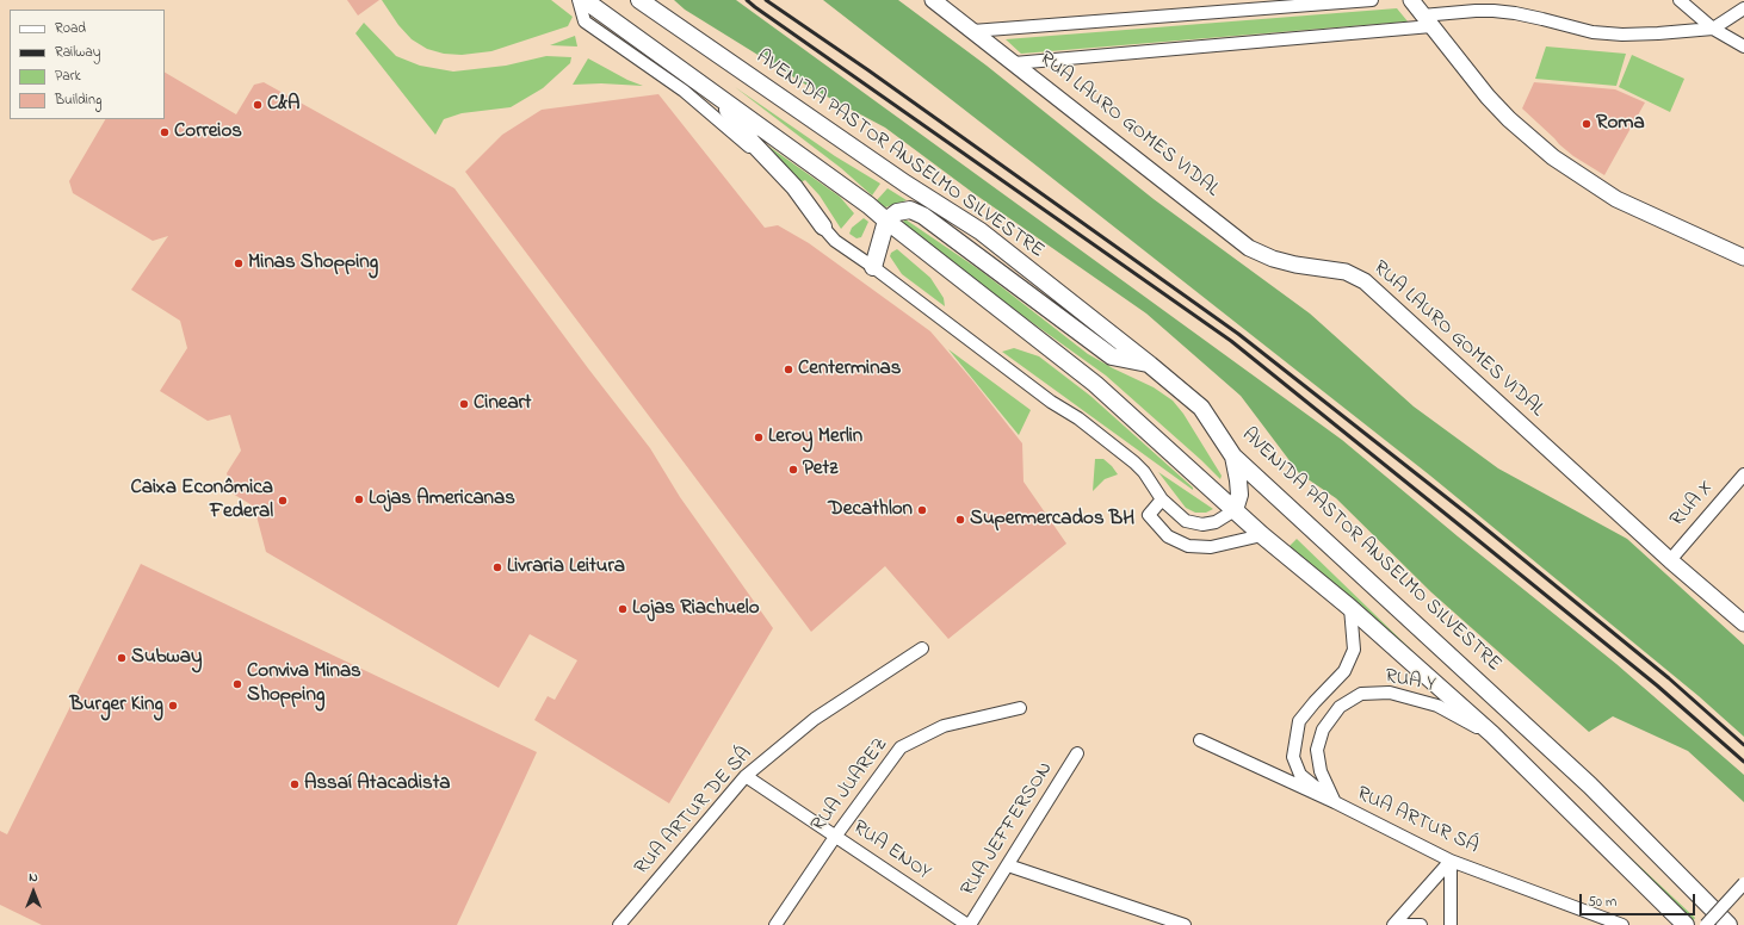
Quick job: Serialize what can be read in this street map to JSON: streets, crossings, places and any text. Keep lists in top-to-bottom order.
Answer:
{
  "streets": {
    "main road": ["AVENIDA PASTOR ANSELMO SILVESTRE"],
    "street": [
      "RUA LAURO GOMES VIDAL",
      "RUA X",
      "RUA Y",
      "RUA JUAREZ",
      "RUA ARTUR DE SÁ",
      "RUA ARTUR SÁ",
      "RUA JEFFERSON",
      "RUA ENOY"
    ]
  },
  "crossings": [
    ["RUA LAURO GOMES VIDAL", "RUA X"],
    ["RUA Y", "RUA ARTUR SÁ"],
    ["RUA JUAREZ", "RUA ENOY"],
    ["RUA ARTUR DE SÁ", "RUA ENOY"],
    ["RUA JEFFERSON", "RUA ENOY"]
  ],
  "places": [
    "C&A",
    "Roma",
    "Correios",
    "Minas Shopping",
    "Centerminas",
    "Cineart",
    "Leroy Merlin",
    "Petz",
    "Lojas Americanas",
    "Caixa Econômica Federal",
    "Decathlon",
    "Supermercados BH",
    "Livraria Leitura",
    "Lojas Riachuelo",
    "Subway",
    "Conviva Minas Shopping",
    "Burger King",
    "Assaí Atacadista"
  ],
  "legend": [
    "Road",
    "Railway",
    "Park",
    "Building"
  ],
  "scale_bar": "50 m",
  "north": "top"
}
